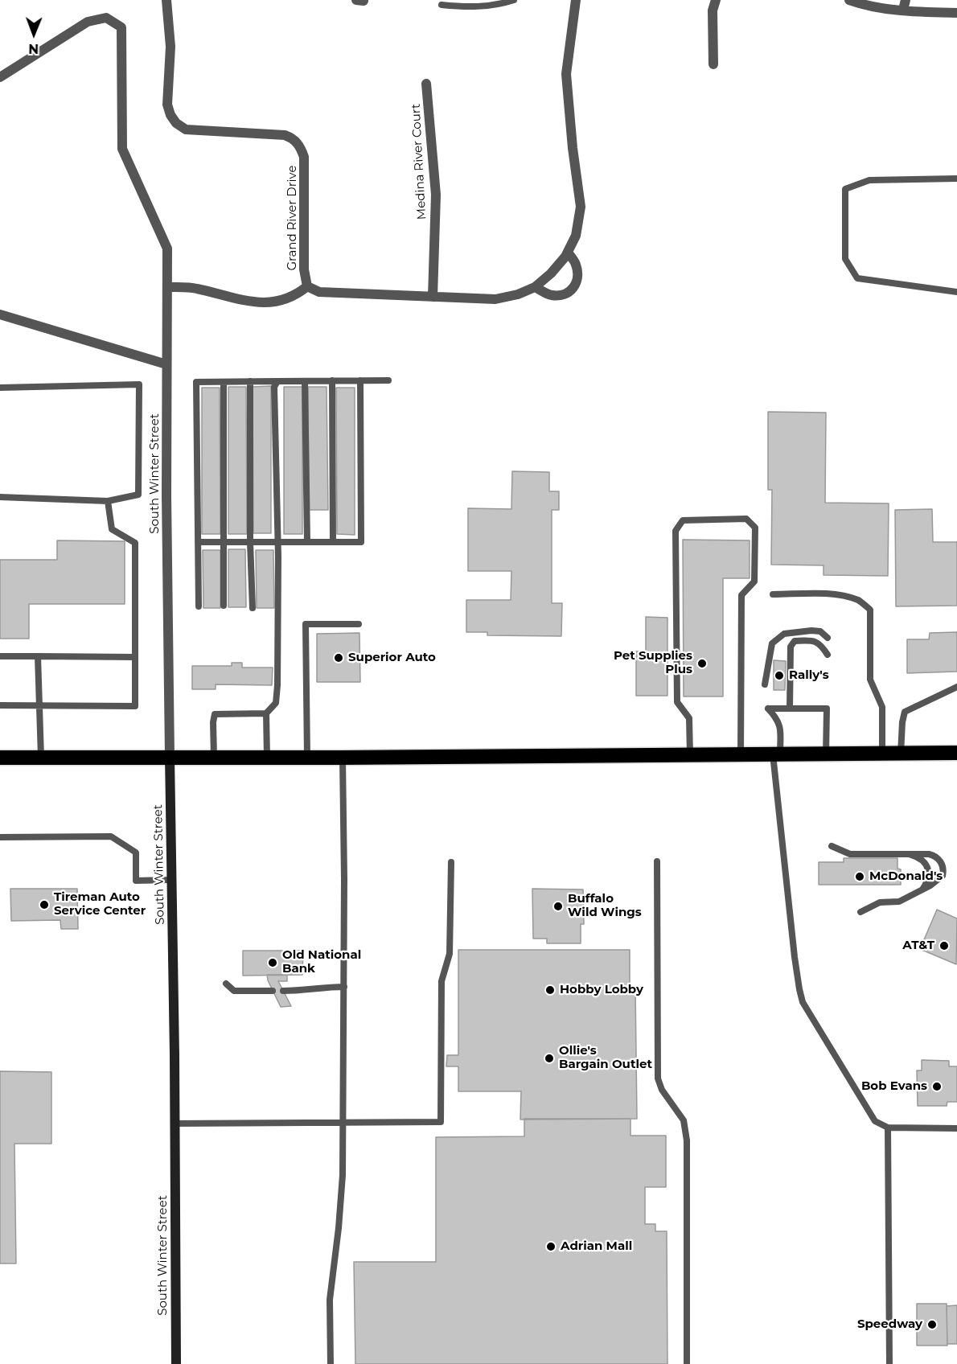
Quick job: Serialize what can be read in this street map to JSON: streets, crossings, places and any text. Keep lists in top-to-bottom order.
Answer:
{
  "streets": {
    "street": ["Medina River Court", "Grand River Drive", "South Winter Street"]
  },
  "crossings": [
    ["Medina River Court", "Grand River Drive"]
  ],
  "places": [
    "Superior Auto",
    "Pet Supplies Plus",
    "Rally's",
    "McDonald's",
    "Tireman Auto Service Center",
    "Buffalo Wild Wings",
    "AT&T",
    "Old National Bank",
    "Hobby Lobby",
    "Ollie's Bargain Outlet",
    "Bob Evans",
    "Adrian Mall",
    "Speedway"
  ],
  "north": "bottom"
}
